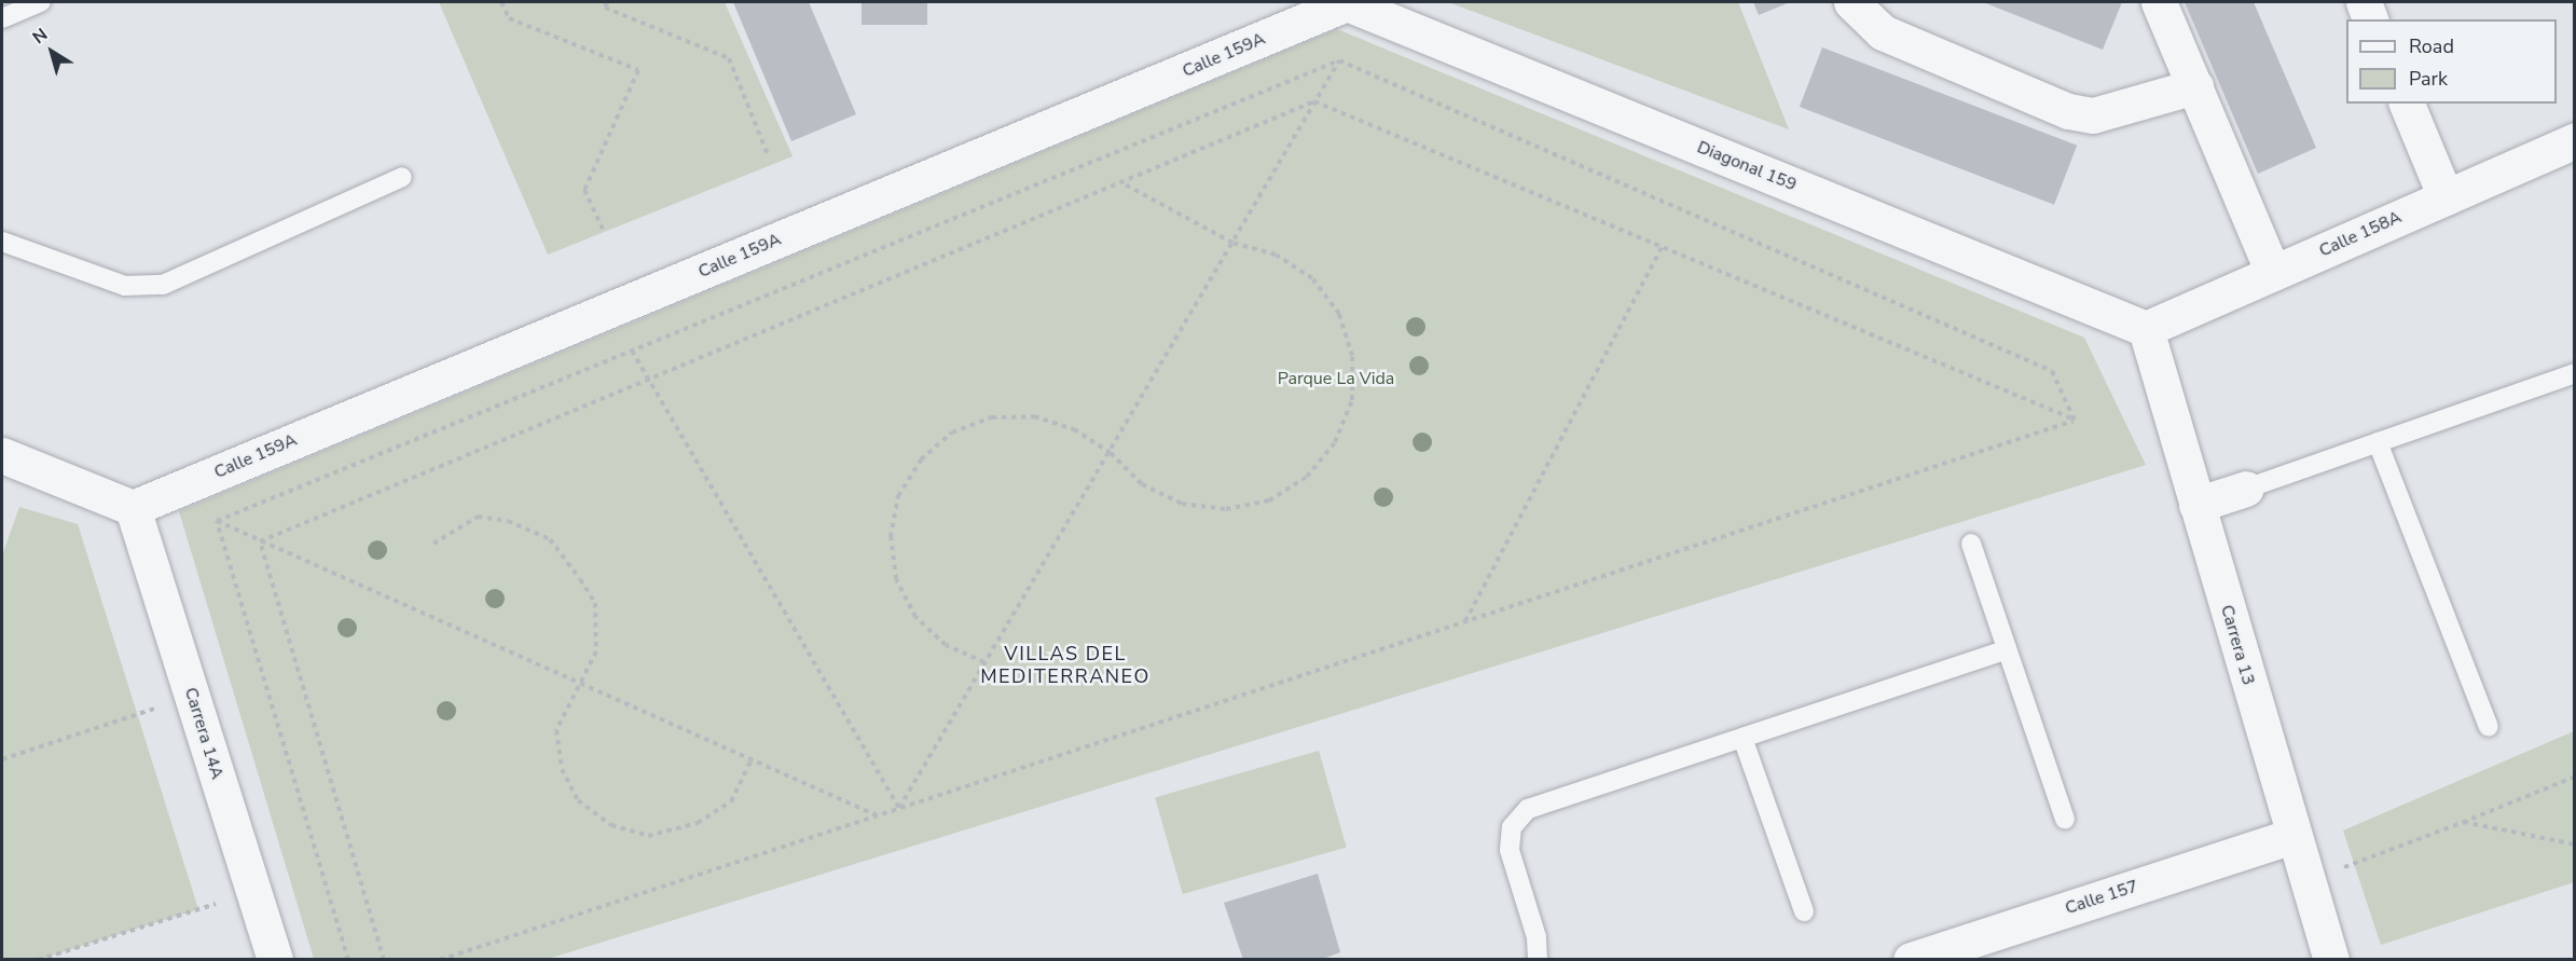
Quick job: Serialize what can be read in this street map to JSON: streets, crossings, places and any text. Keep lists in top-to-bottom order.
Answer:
{
  "streets": {
    "street": [
      "Calle 159A",
      "Diagonal 159",
      "Calle 158A",
      "Carrera 13",
      "Carrera 14A",
      "Calle 157"
    ]
  },
  "crossings": [
    ["Calle 159A", "Diagonal 159"],
    ["Calle 159A", "Carrera 14A"],
    ["Diagonal 159", "Calle 158A"],
    ["Diagonal 159", "Carrera 13"],
    ["Calle 158A", "Carrera 13"],
    ["Carrera 13", "Calle 157"]
  ],
  "districts": ["VILLAS DEL MEDITERRANEO"],
  "parks": ["Parque La Vida"],
  "legend": ["Road", "Park"],
  "north": "top left"
}
